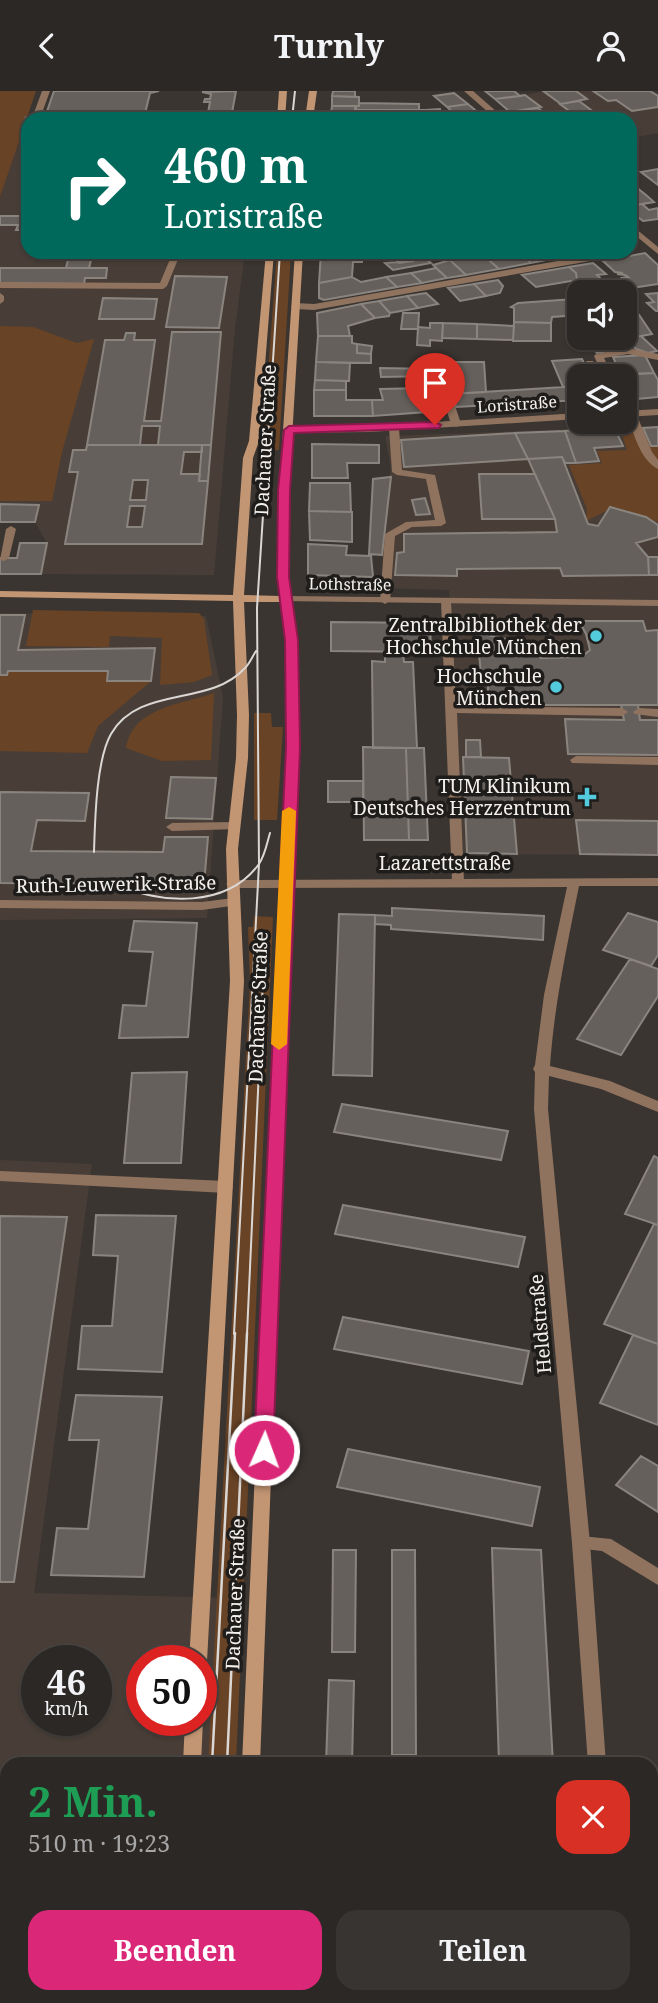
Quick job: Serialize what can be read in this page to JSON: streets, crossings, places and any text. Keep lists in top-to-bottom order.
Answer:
{
  "streets": {
    "main road": ["Dachauer Straße", "Lothstraße"],
    "street": [
      "Loristraße",
      "Lazarettstraße",
      "Ruth-Leuwerik-Straße",
      "Heldstraße"
    ]
  },
  "crossings": [
    ["Loristraße", "Dachauer Straße"],
    ["Dachauer Straße", "Lothstraße"],
    ["Dachauer Straße", "Lazarettstraße"],
    ["Dachauer Straße", "Ruth-Leuwerik-Straße"],
    ["Lazarettstraße", "Heldstraße"]
  ],
  "places": {
    "other": ["Zentralbibliothek der Hochschule München", "Hochschule München"],
    "health": ["TUM Klinikum Deutsches Herzzentrum"]
  },
  "page": {
    "header": "Turnly",
    "turn": ["460 m", "Loristraße"],
    "speed": "46 km/h",
    "limit": "50",
    "heading": ["2 Min.", "510 m · 19:23"],
    "buttons": ["Beenden", "Teilen"]
  }
}
